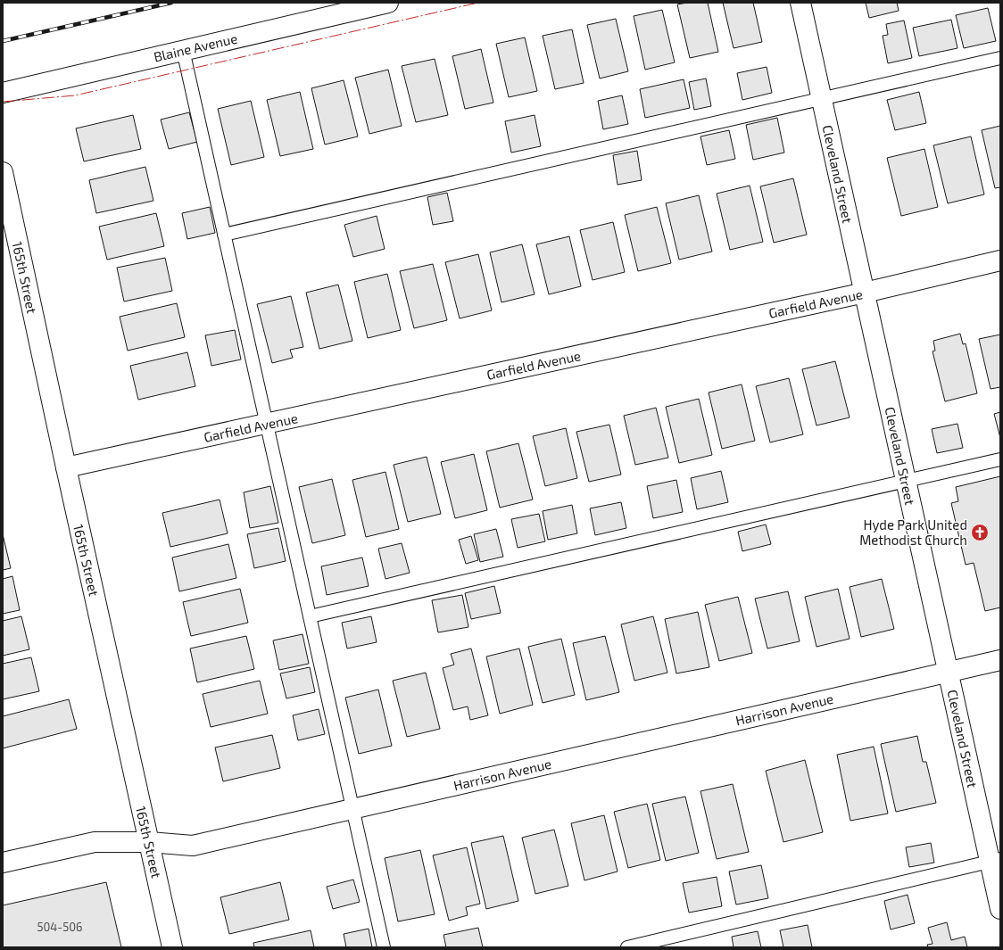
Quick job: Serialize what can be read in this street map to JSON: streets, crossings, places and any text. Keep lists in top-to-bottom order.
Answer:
{
  "streets": {
    "street": [
      "Blaine Avenue",
      "Cleveland Street",
      "165th Street",
      "Garfield Avenue",
      "Harrison Avenue"
    ]
  },
  "crossings": [
    ["Cleveland Street", "Garfield Avenue"],
    ["Cleveland Street", "Harrison Avenue"],
    ["165th Street", "Garfield Avenue"],
    ["165th Street", "Harrison Avenue"]
  ],
  "places": {
    "church": ["Hyde Park United Methodist Church"]
  },
  "house_numbers": ["504-506"]
}
